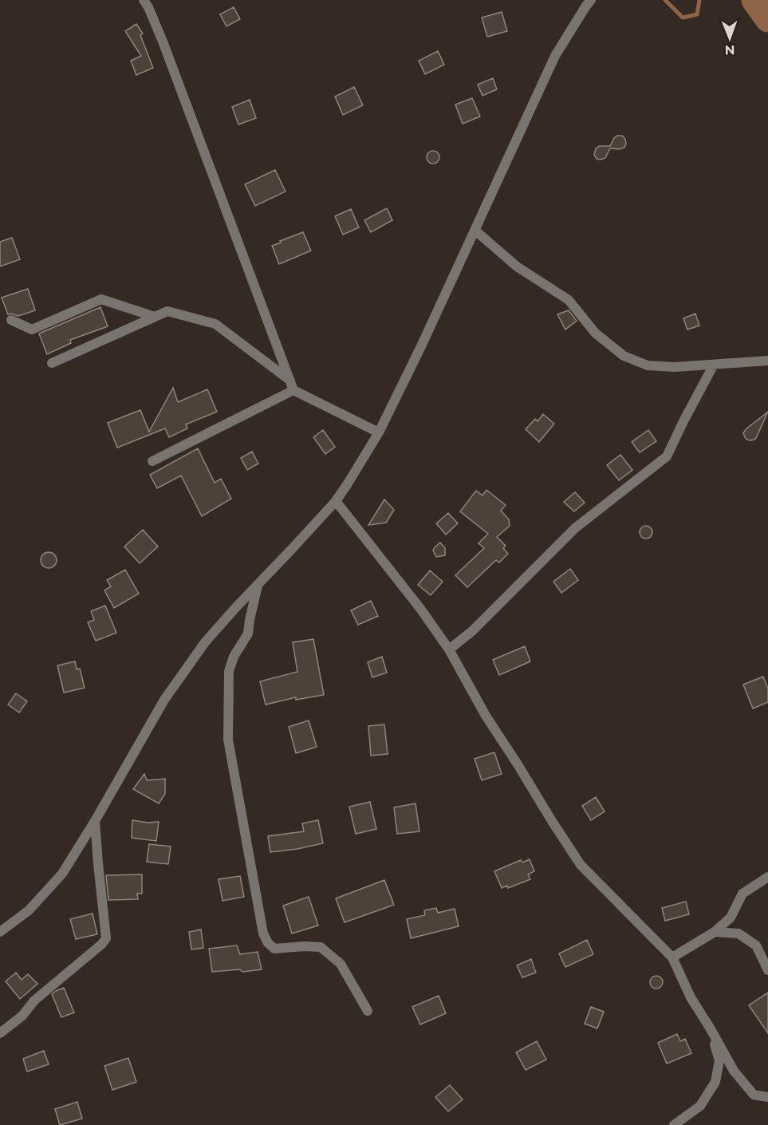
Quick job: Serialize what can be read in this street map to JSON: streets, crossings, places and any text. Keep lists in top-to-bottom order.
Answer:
{
  "north": "bottom"
}
